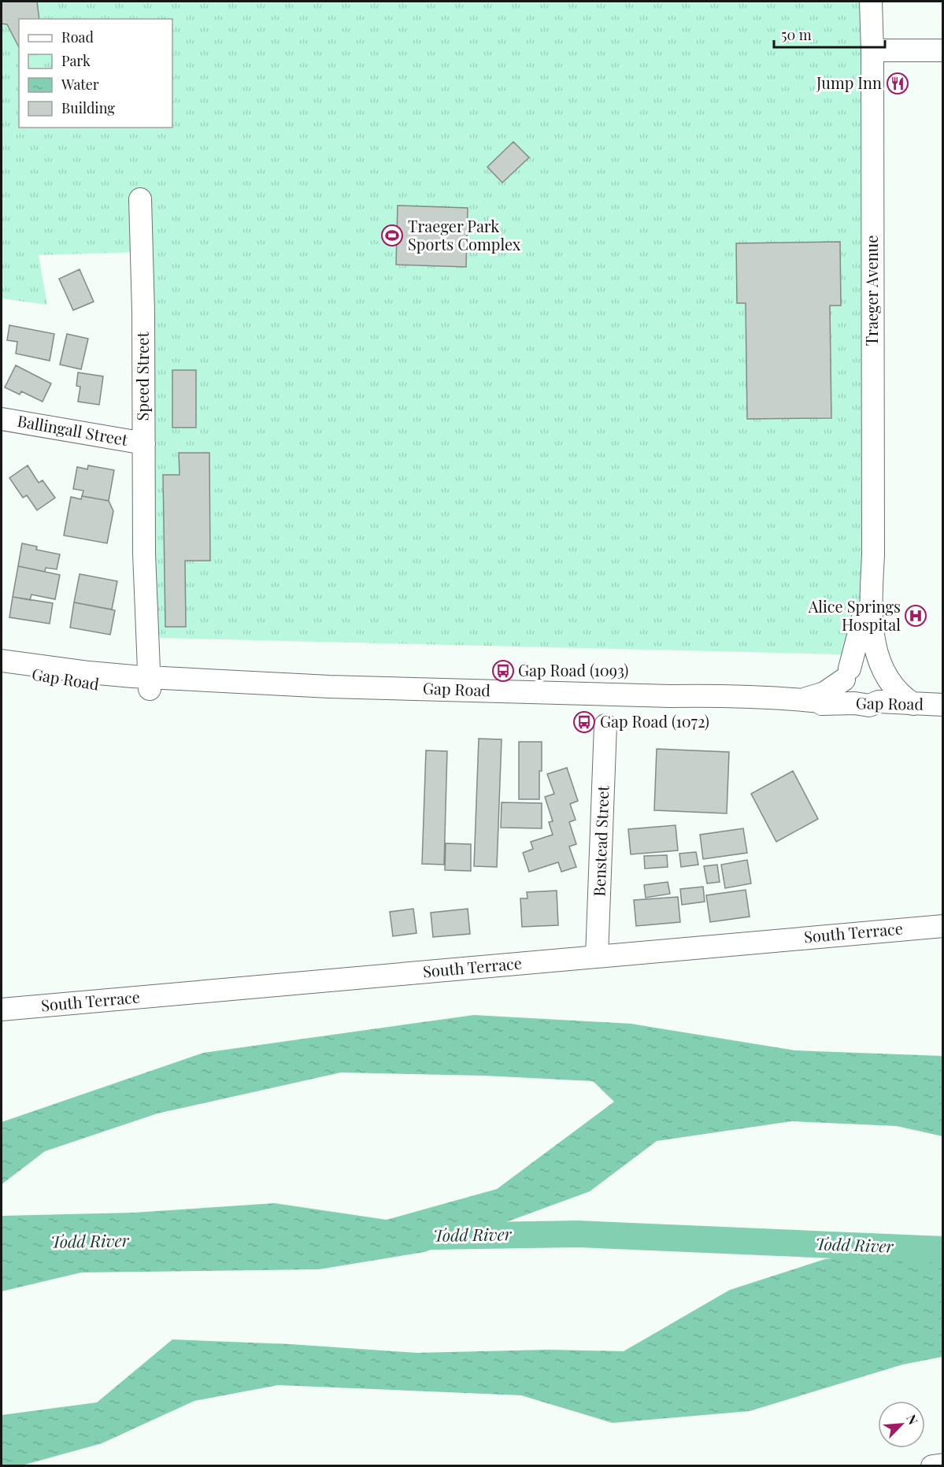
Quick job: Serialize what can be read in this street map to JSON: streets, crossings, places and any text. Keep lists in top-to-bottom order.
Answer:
{
  "streets": {
    "street": [
      "Traeger Avenue",
      "Speed Street",
      "Ballingall Street",
      "Gap Road",
      "Benstead Street",
      "South Terrace"
    ]
  },
  "crossings": [
    ["Traeger Avenue", "Gap Road"],
    ["Speed Street", "Ballingall Street"],
    ["Speed Street", "Gap Road"],
    ["Benstead Street", "South Terrace"]
  ],
  "water": ["Todd River"],
  "places": {
    "restaurant": ["Jump Inn"],
    "sports": ["Traeger Park Sports Complex"],
    "hospital": ["Alice Springs Hospital"],
    "bus stop": ["Gap Road (1093)", "Gap Road (1072)"]
  },
  "legend": [
    "Road",
    "Park",
    "Water",
    "Building"
  ],
  "scale_bar": "50 m",
  "north": "top right"
}
